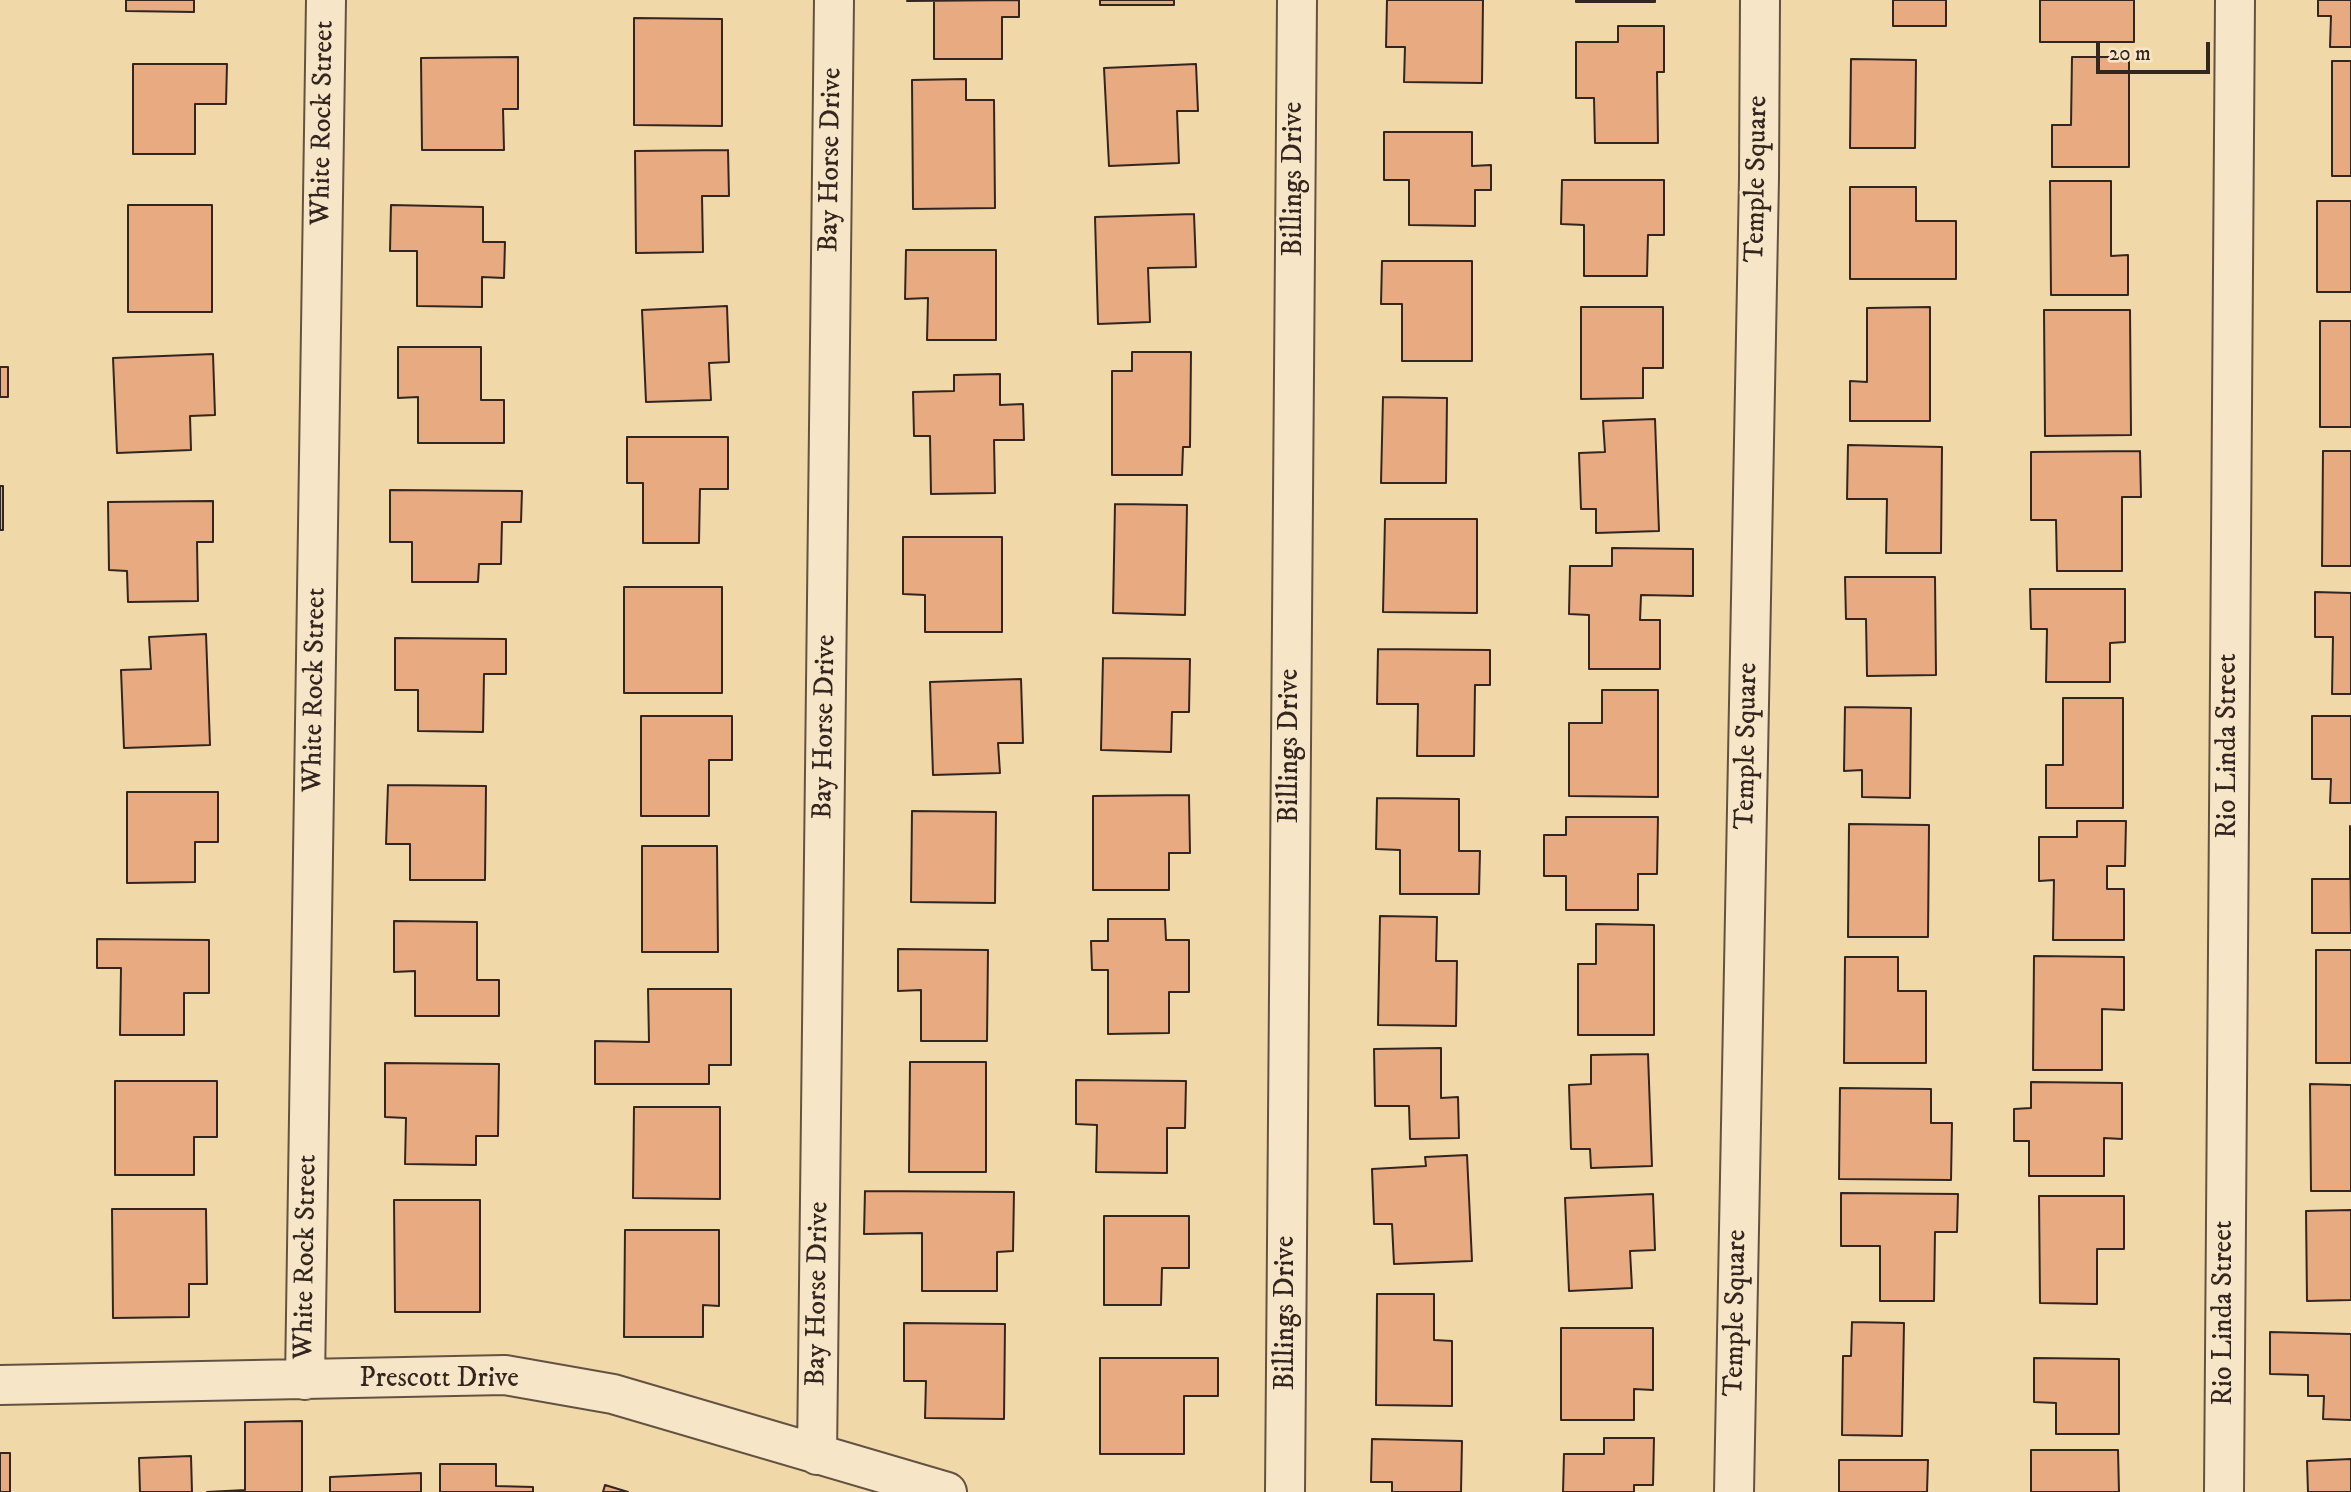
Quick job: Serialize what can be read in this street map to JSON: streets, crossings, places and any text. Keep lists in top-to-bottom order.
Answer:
{
  "streets": {
    "street": [
      "White Rock Street",
      "Bay Horse Drive",
      "Billings Drive",
      "Temple Square",
      "Rio Linda Street",
      "Prescott Drive"
    ]
  },
  "crossings": [
    ["White Rock Street", "Prescott Drive"],
    ["Bay Horse Drive", "Prescott Drive"]
  ],
  "scale_bar": "20 m"
}
